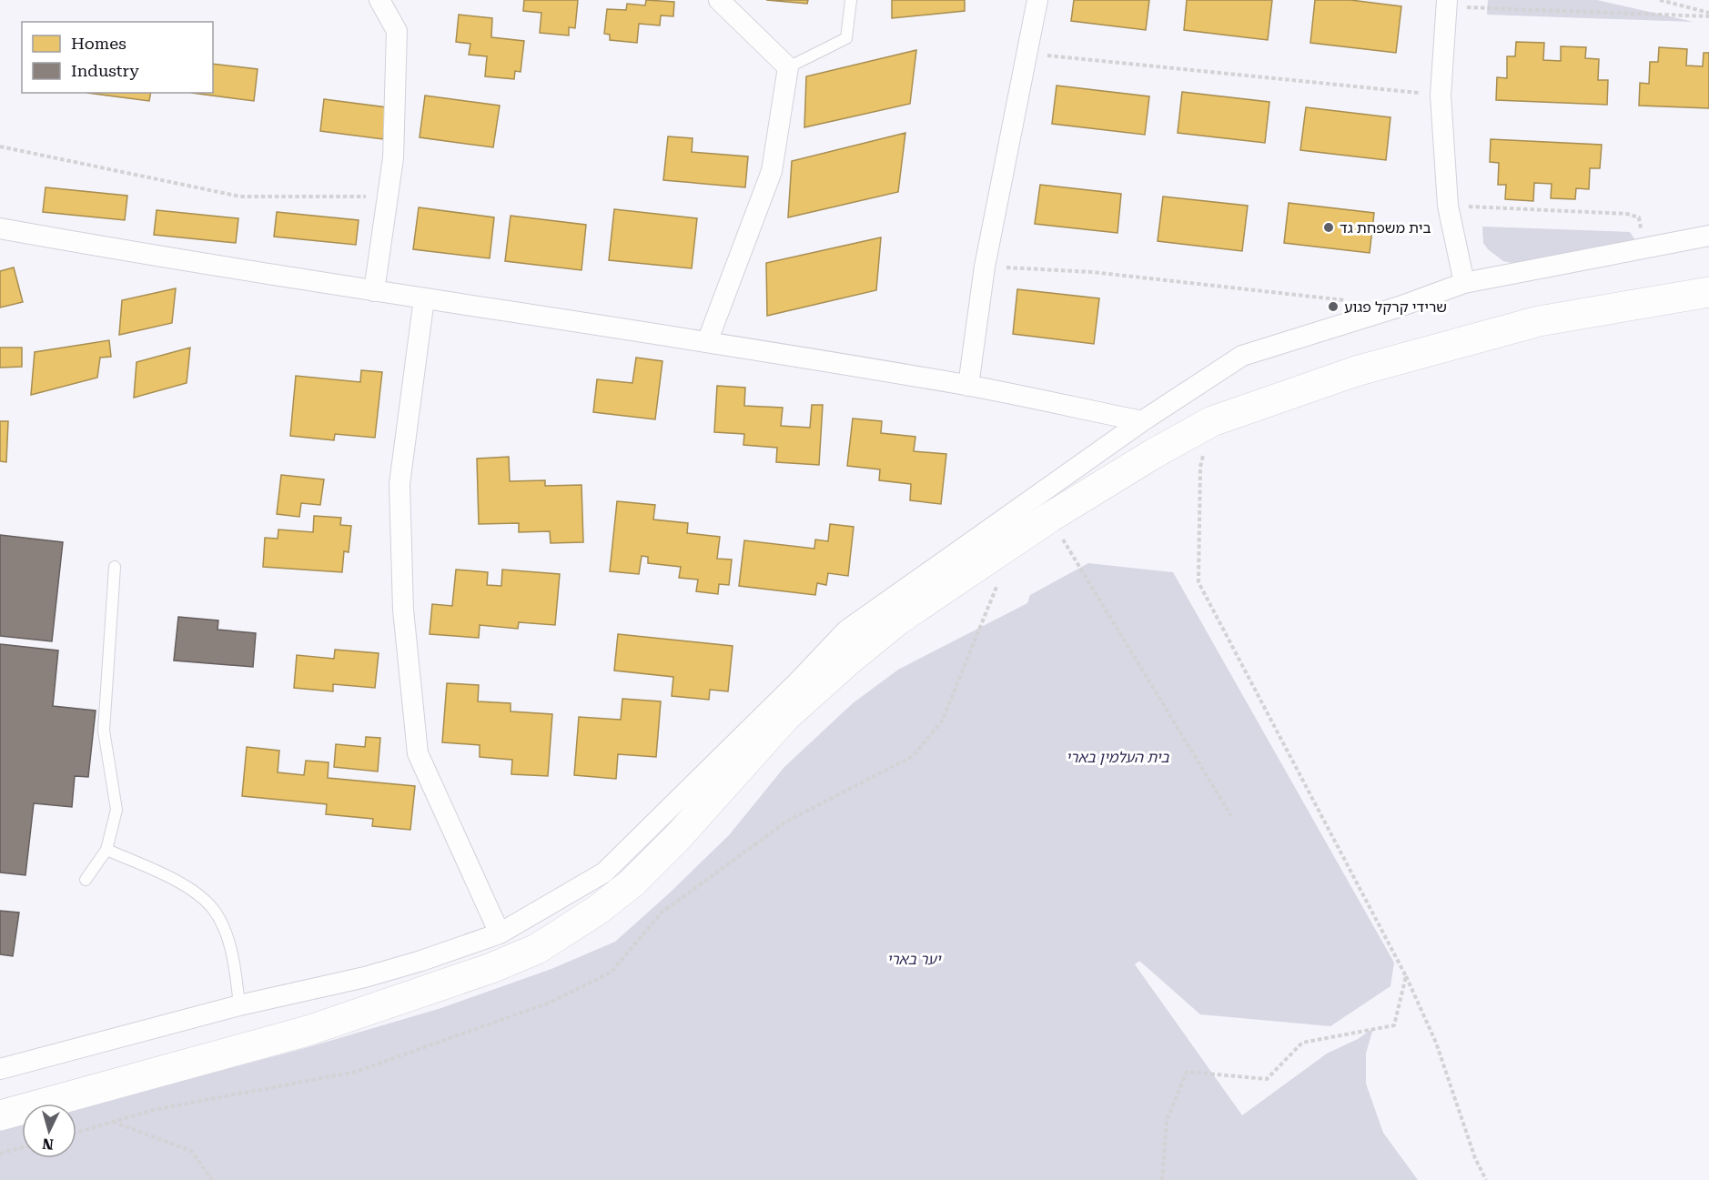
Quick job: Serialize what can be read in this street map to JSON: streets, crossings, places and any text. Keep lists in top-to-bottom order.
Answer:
{
  "parks": ["בית העלמין בארי", "יער בארי"],
  "places": ["בית משפחת גד", "שרידי קרקל פגוע"],
  "legend": ["Homes", "Industry"],
  "north": "bottom"
}
